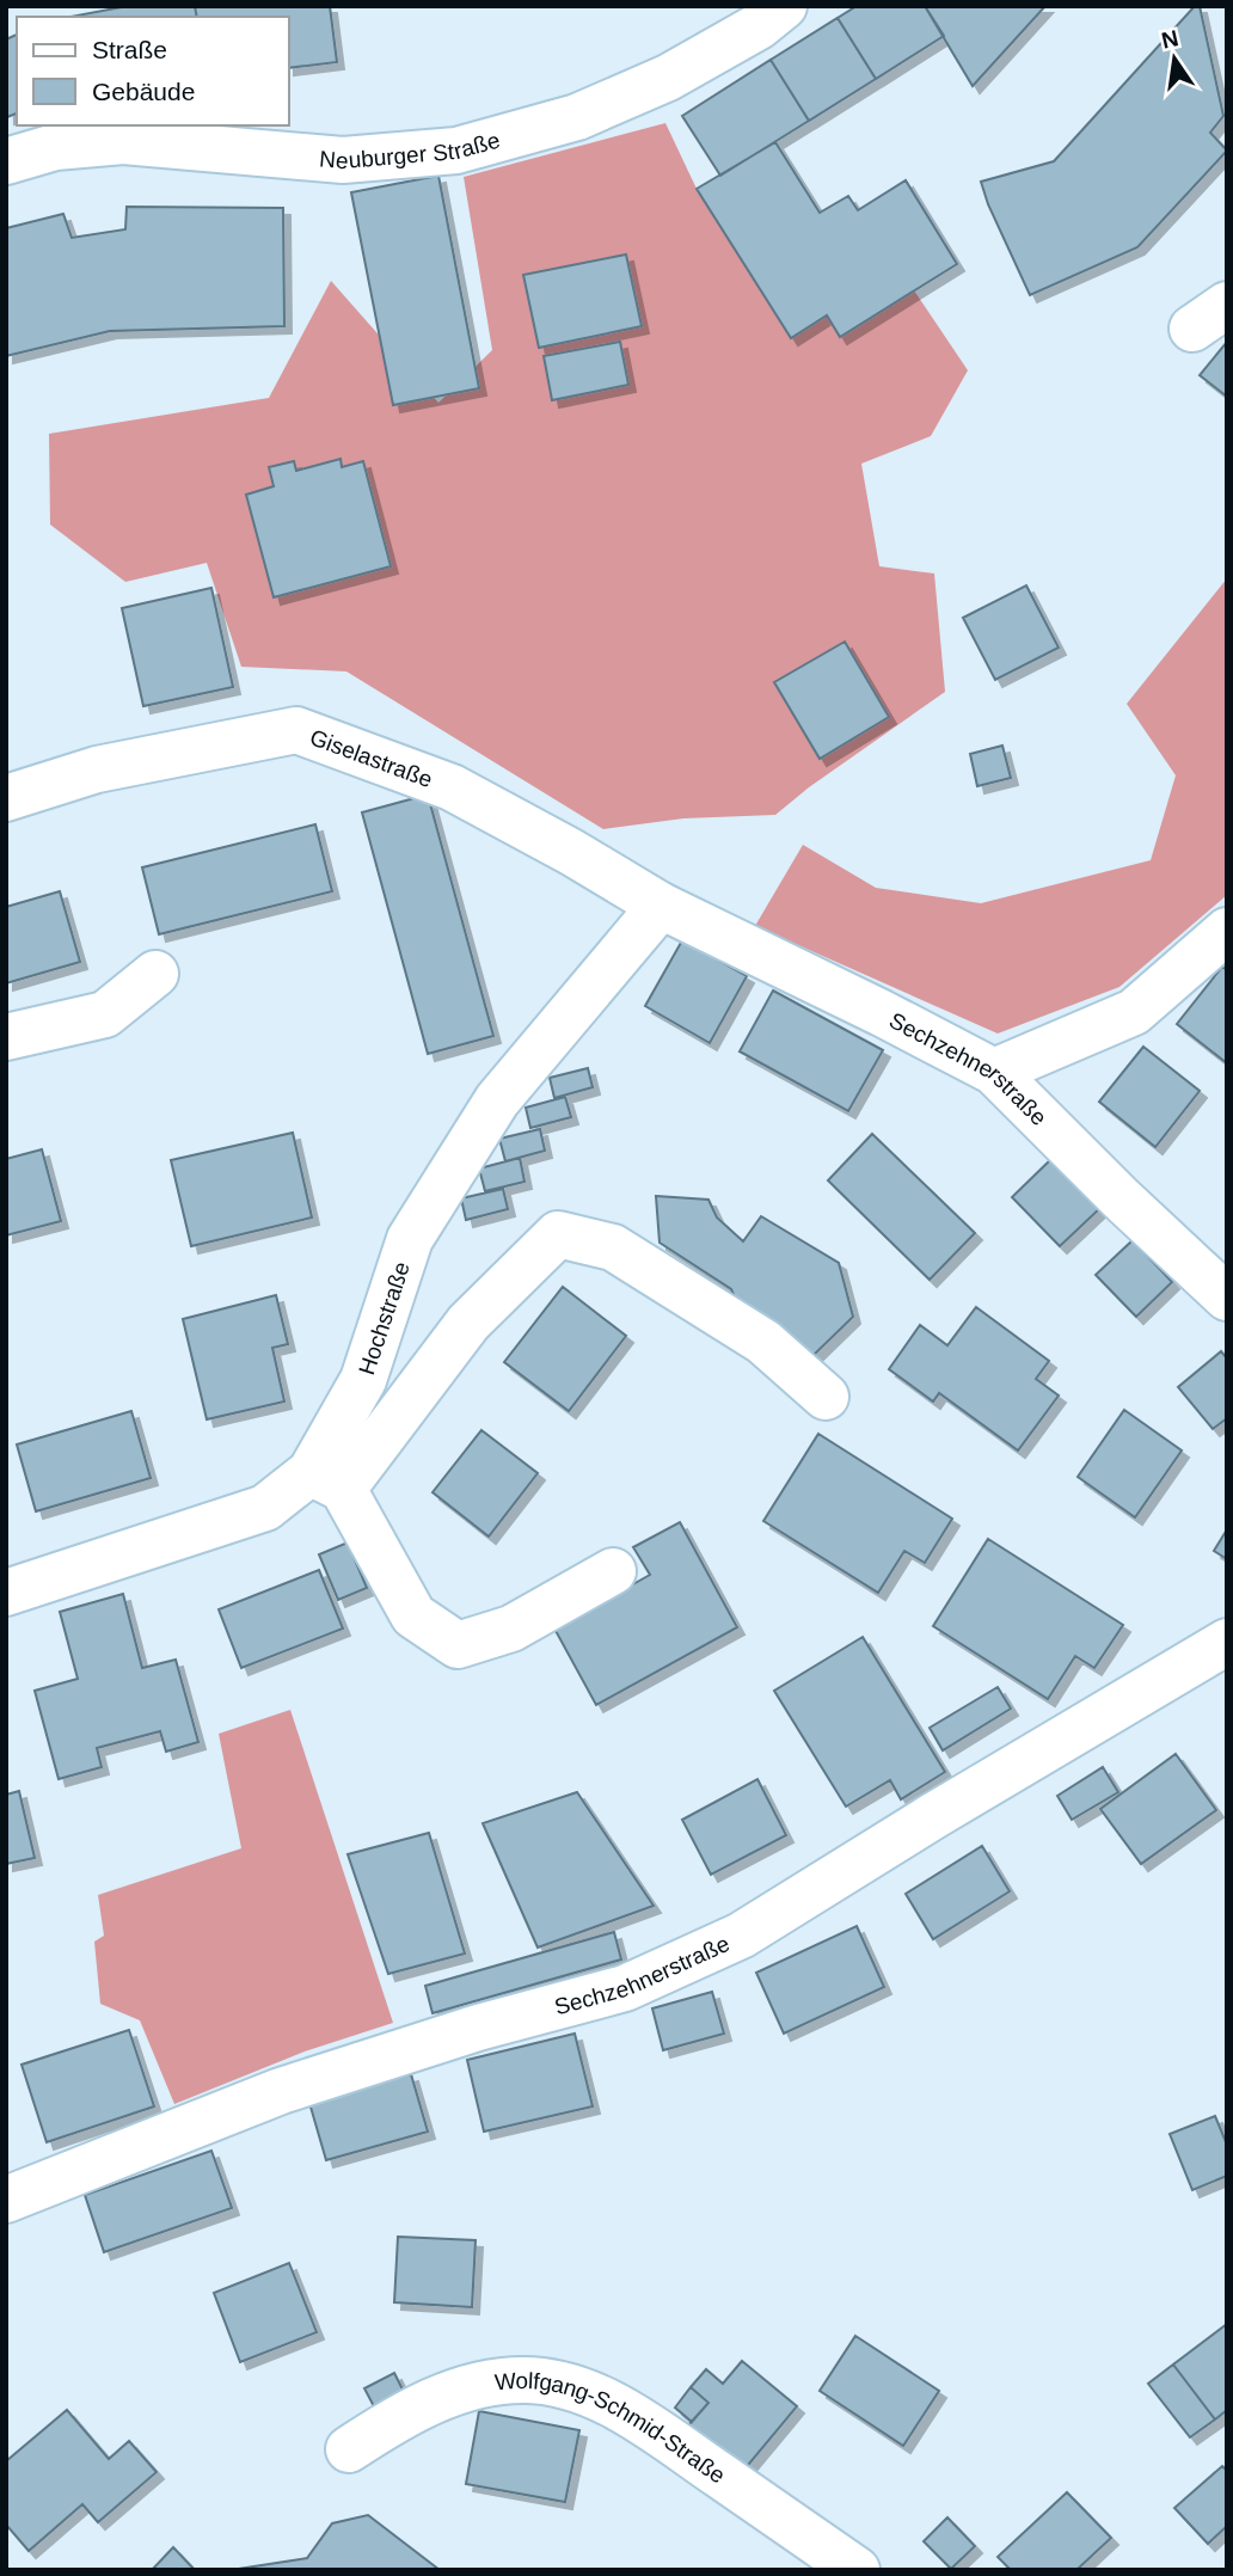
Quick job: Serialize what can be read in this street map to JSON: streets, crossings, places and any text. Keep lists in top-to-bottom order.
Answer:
{
  "streets": {
    "street": [
      "Neuburger Straße",
      "Giselastraße",
      "Sechzehnerstraße",
      "Hochstraße",
      "Wolfgang-Schmid-Straße"
    ]
  },
  "crossings": [
    ["Giselastraße", "Sechzehnerstraße"],
    ["Giselastraße", "Hochstraße"],
    ["Sechzehnerstraße", "Hochstraße"]
  ],
  "legend": ["Straße", "Gebäude"],
  "north": "top"
}
